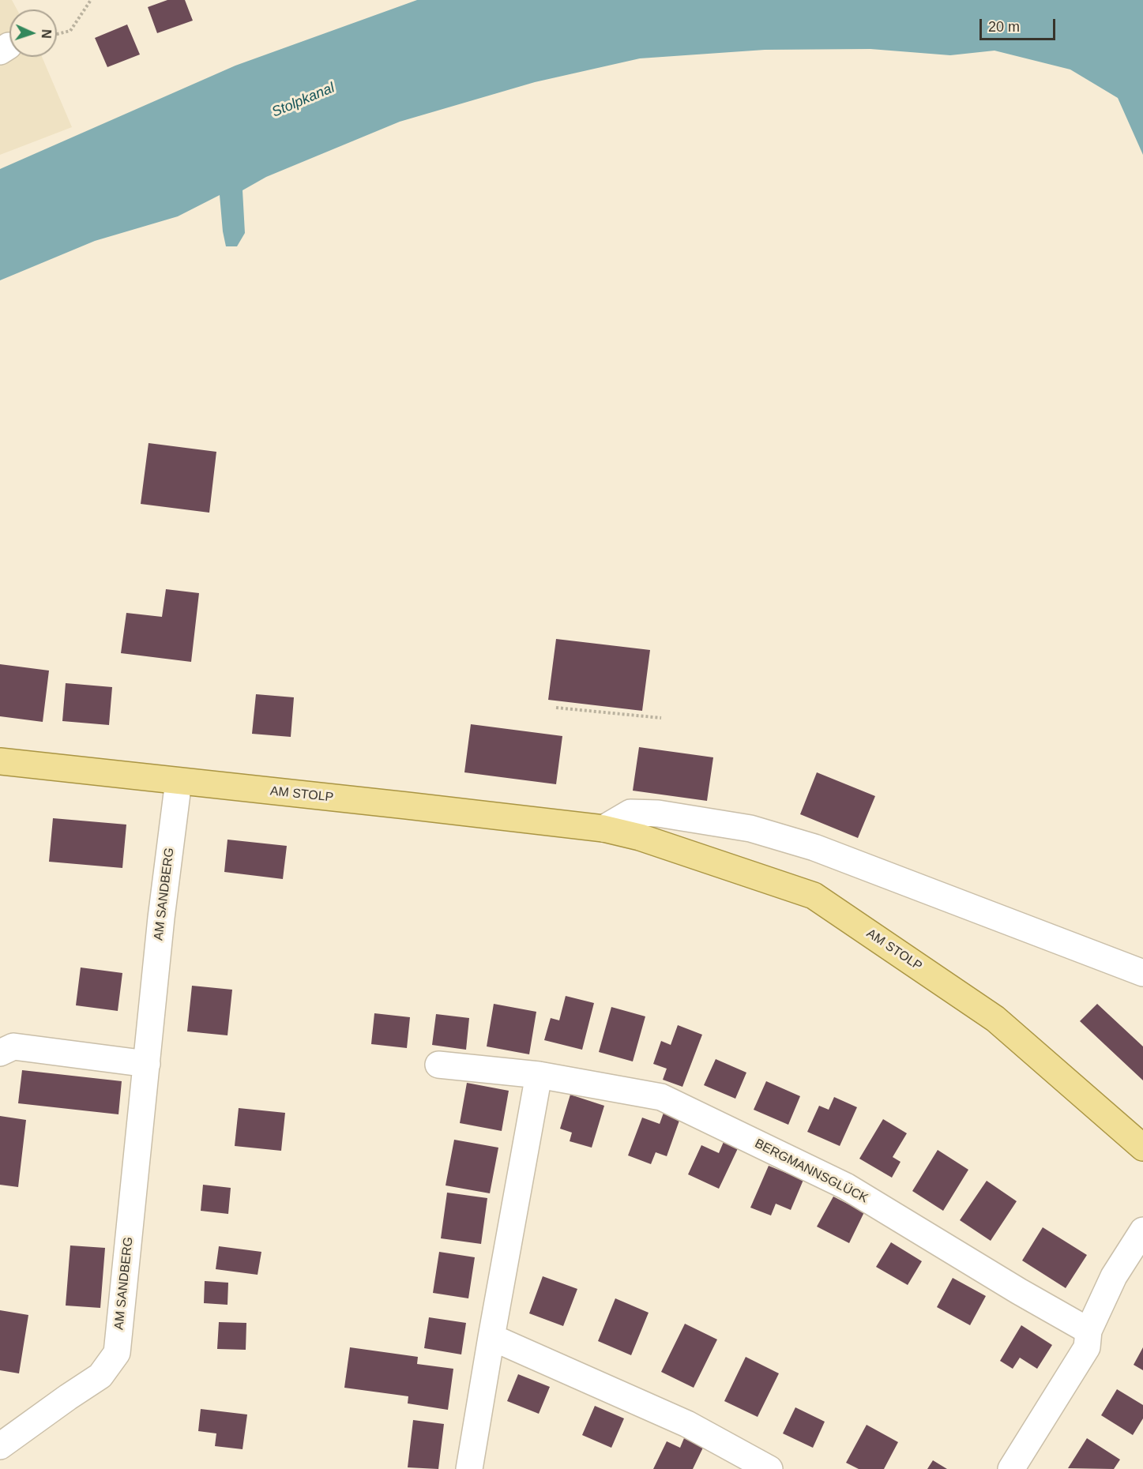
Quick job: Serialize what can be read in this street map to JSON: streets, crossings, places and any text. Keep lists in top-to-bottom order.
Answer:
{
  "streets": {
    "main road": ["AM STOLP"],
    "street": ["AM SANDBERG", "BERGMANNSGLÜCK"]
  },
  "crossings": [
    ["AM STOLP", "AM SANDBERG"]
  ],
  "water": ["Stolpkanal"],
  "scale_bar": "20 m",
  "north": "right"
}
